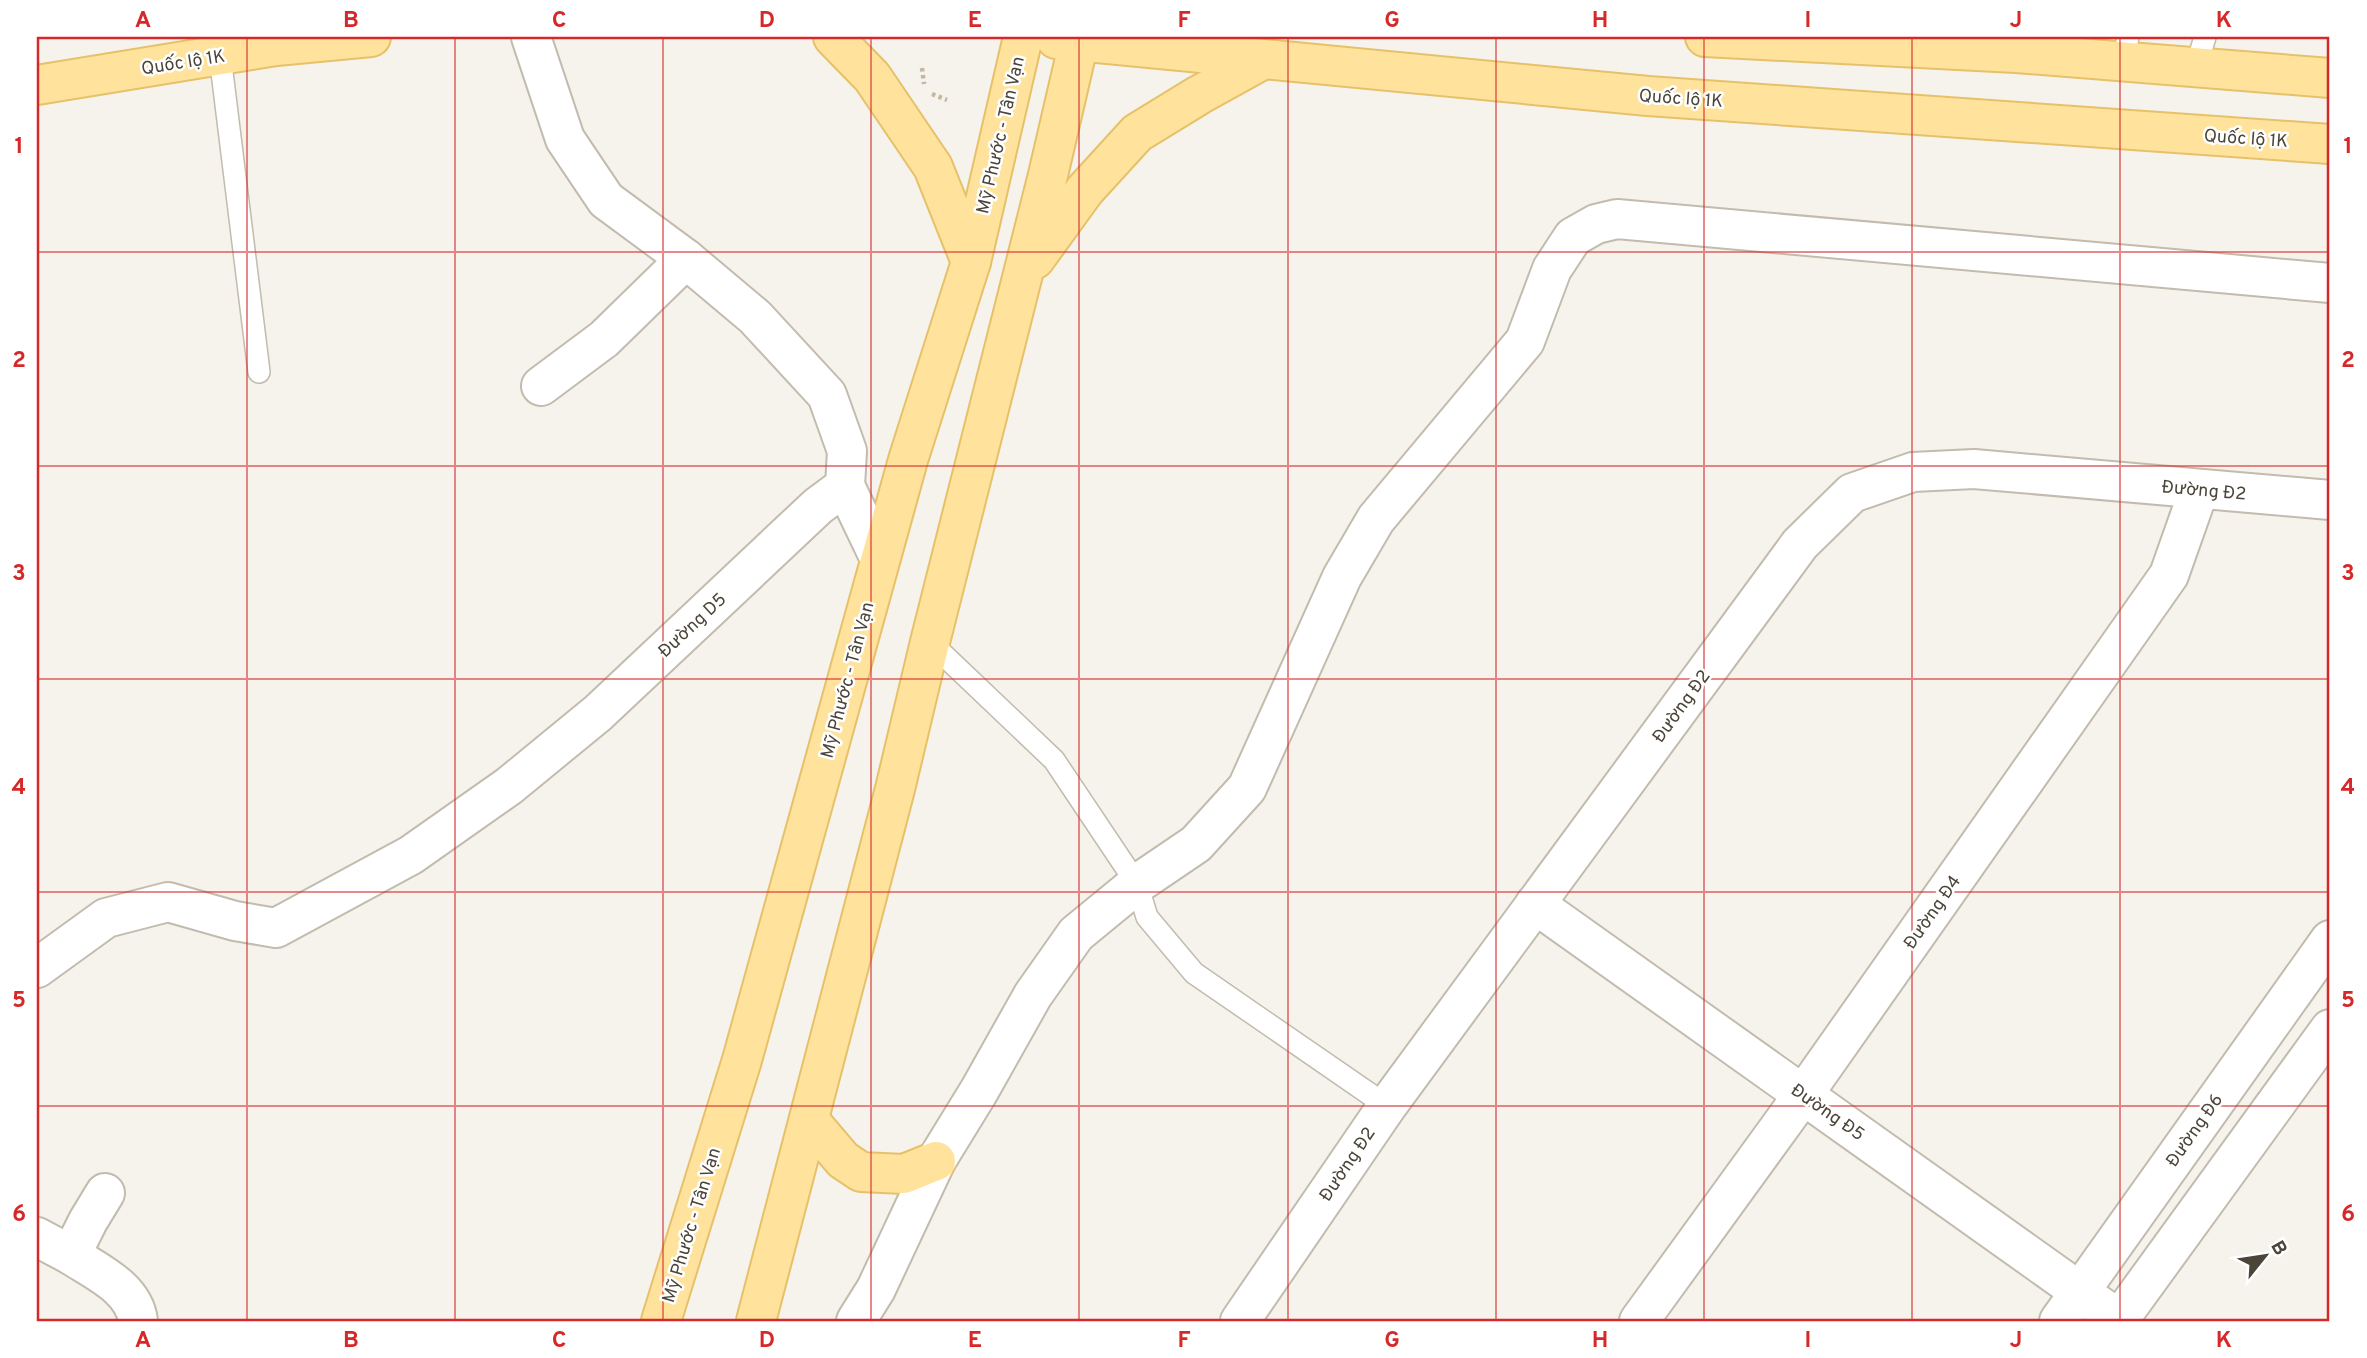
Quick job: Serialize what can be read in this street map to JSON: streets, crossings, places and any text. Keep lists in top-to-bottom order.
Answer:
{
  "streets": {
    "main road": ["Quốc lộ 1K", "Mỹ Phước - Tân Vạn"],
    "street": [
      "Đường Đ2",
      "Đường D5",
      "Đường Đ4",
      "Đường Đ5",
      "Đường Đ6"
    ]
  },
  "crossings": [
    ["Đường Đ2", "Đường Đ4"],
    ["Đường Đ2", "Đường Đ5"],
    ["Đường Đ4", "Đường Đ5"],
    ["Đường Đ5", "Đường Đ6"]
  ],
  "north": "top right",
  "grid": {
    "columns": [
      "A",
      "B",
      "C",
      "D",
      "E",
      "F",
      "G",
      "H",
      "I",
      "J",
      "K"
    ],
    "rows": [
      "1",
      "2",
      "3",
      "4",
      "5",
      "6"
    ]
  }
}
